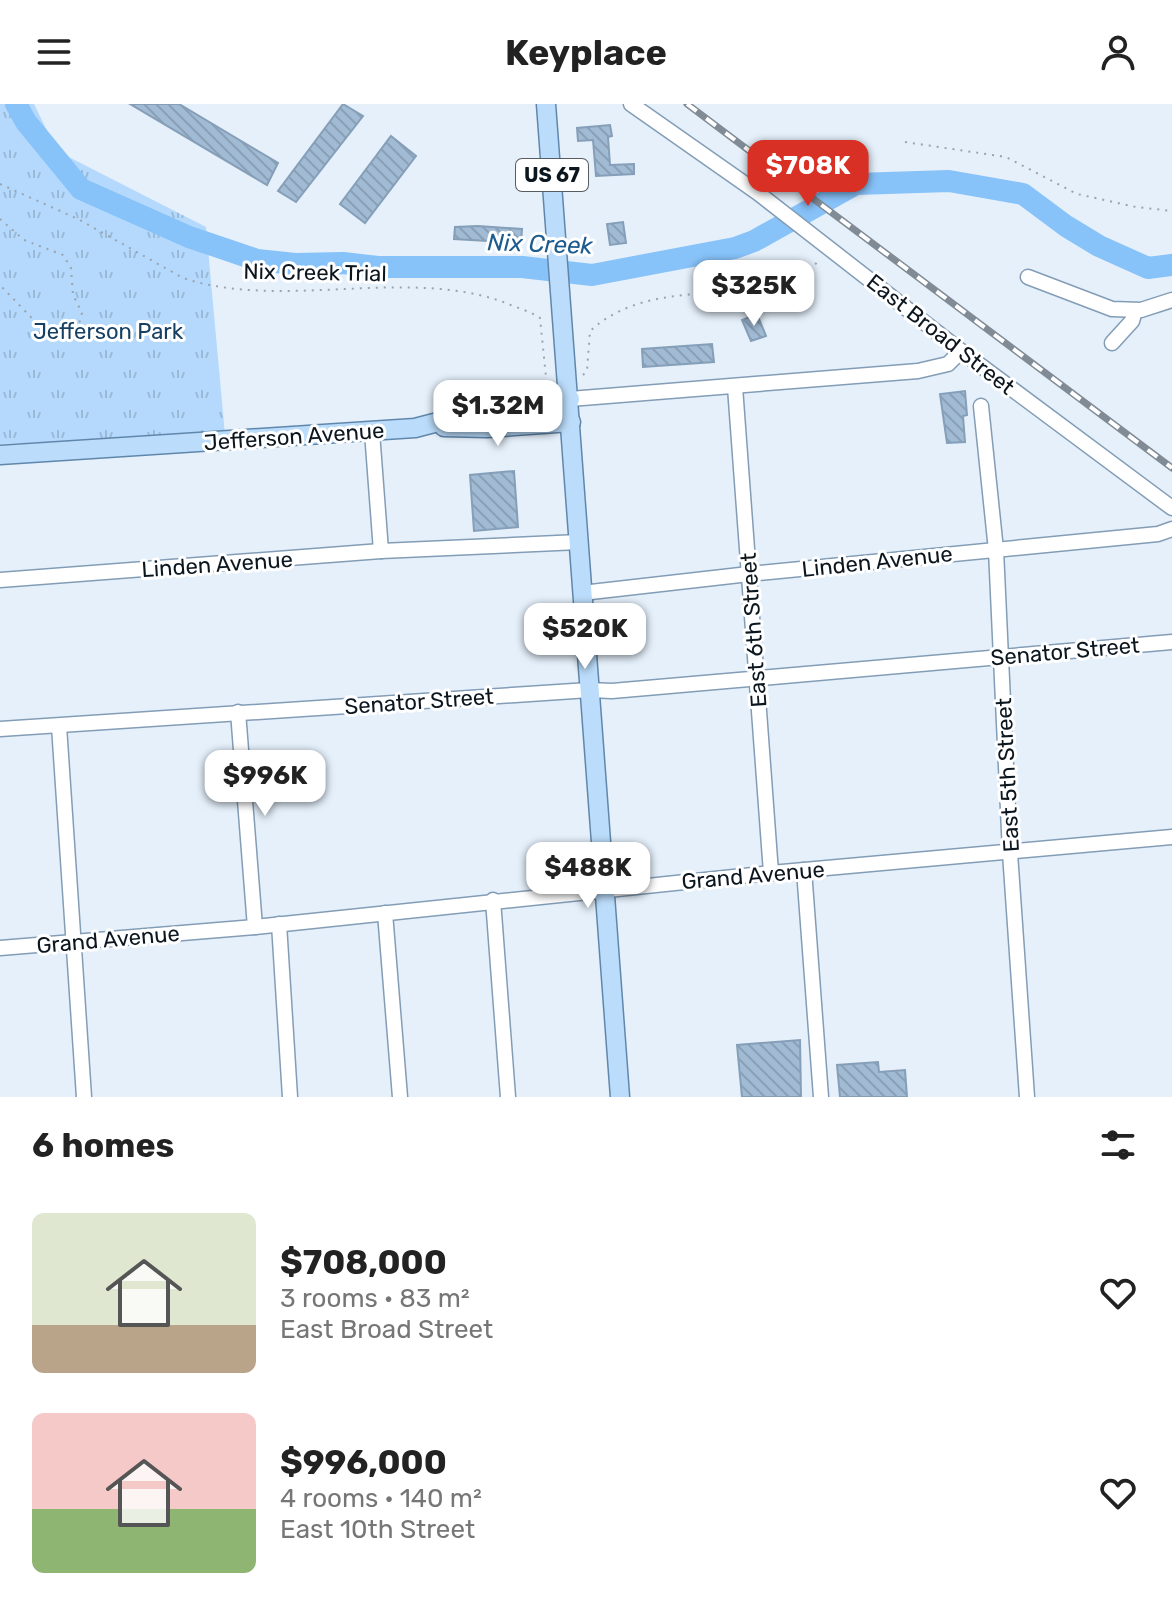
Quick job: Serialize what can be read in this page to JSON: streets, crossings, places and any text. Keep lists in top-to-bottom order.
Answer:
{
  "streets": {
    "main road": ["US 67", "Jefferson Avenue"],
    "street": [
      "East Broad Street",
      "Linden Avenue",
      "East 6th Street",
      "Senator Street",
      "East 5th Street",
      "Grand Avenue"
    ],
    "path": ["Nix Creek Trial"]
  },
  "crossings": [
    ["US 67", "Jefferson Avenue"],
    ["US 67", "Linden Avenue"],
    ["US 67", "Senator Street"],
    ["US 67", "Grand Avenue"],
    ["East Broad Street", "Jefferson Avenue"],
    ["Jefferson Avenue", "East 6th Street"],
    ["Linden Avenue", "East 6th Street"],
    ["Linden Avenue", "East 5th Street"],
    ["East 6th Street", "Senator Street"],
    ["East 6th Street", "Grand Avenue"],
    ["Senator Street", "East 5th Street"],
    ["East 5th Street", "Grand Avenue"]
  ],
  "water": ["Nix Creek"],
  "parks": ["Jefferson Park"],
  "page": {
    "header": "Keyplace",
    "price": [
      "$708K",
      "$325K",
      "$1.32M",
      "$520K",
      "$996K",
      "$488K"
    ],
    "heading": "6 homes",
    "list": [
      {
        "name": "$708,000",
        "note": "3 rooms · 83 m² · East Broad Street"
      },
      {
        "name": "$996,000",
        "note": "4 rooms · 140 m² · East 10th Street"
      }
    ]
  }
}
